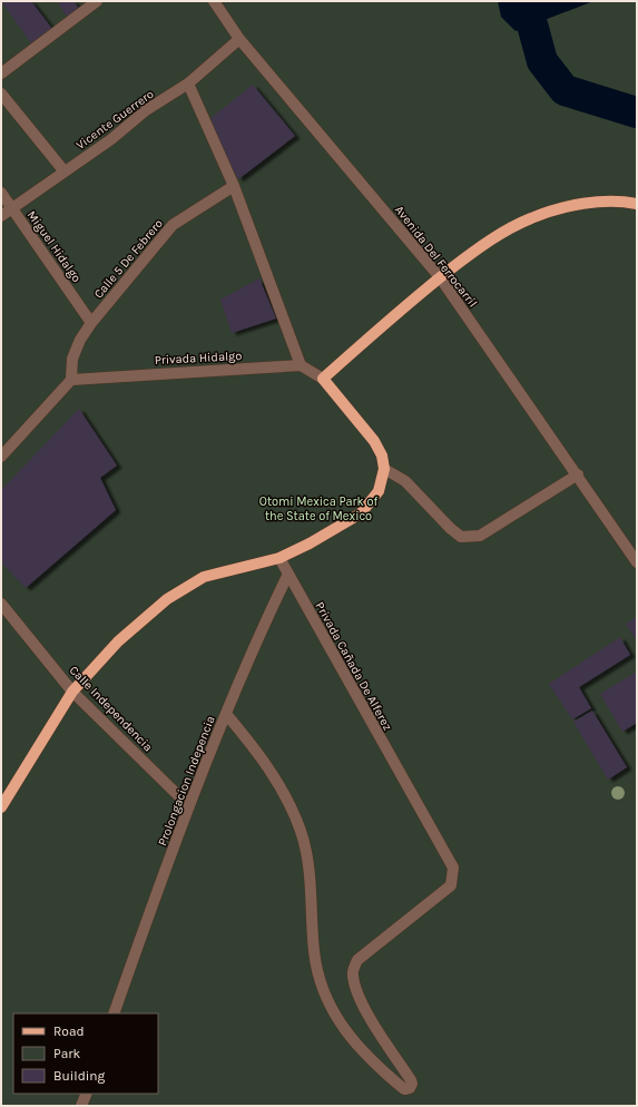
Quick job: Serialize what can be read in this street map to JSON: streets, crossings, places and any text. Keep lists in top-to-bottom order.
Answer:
{
  "streets": {
    "street": [
      "Vicente Guerrero",
      "Miguel Hidalgo",
      "Avenida Del Ferrocarril",
      "Calle 5 De Febrero",
      "Privada Hidalgo",
      "Privada Cañada De Alferez",
      "Calle Independencia",
      "Prolongacion Indepencia"
    ]
  },
  "crossings": [
    ["Vicente Guerrero", "Miguel Hidalgo"],
    ["Vicente Guerrero", "Avenida Del Ferrocarril"],
    ["Miguel Hidalgo", "Calle 5 De Febrero"],
    ["Privada Cañada De Alferez", "Prolongacion Indepencia"],
    ["Calle Independencia", "Prolongacion Indepencia"]
  ],
  "parks": ["Otomi Mexica Park of the State of Mexico"],
  "legend": ["Road", "Park", "Building"]
}
